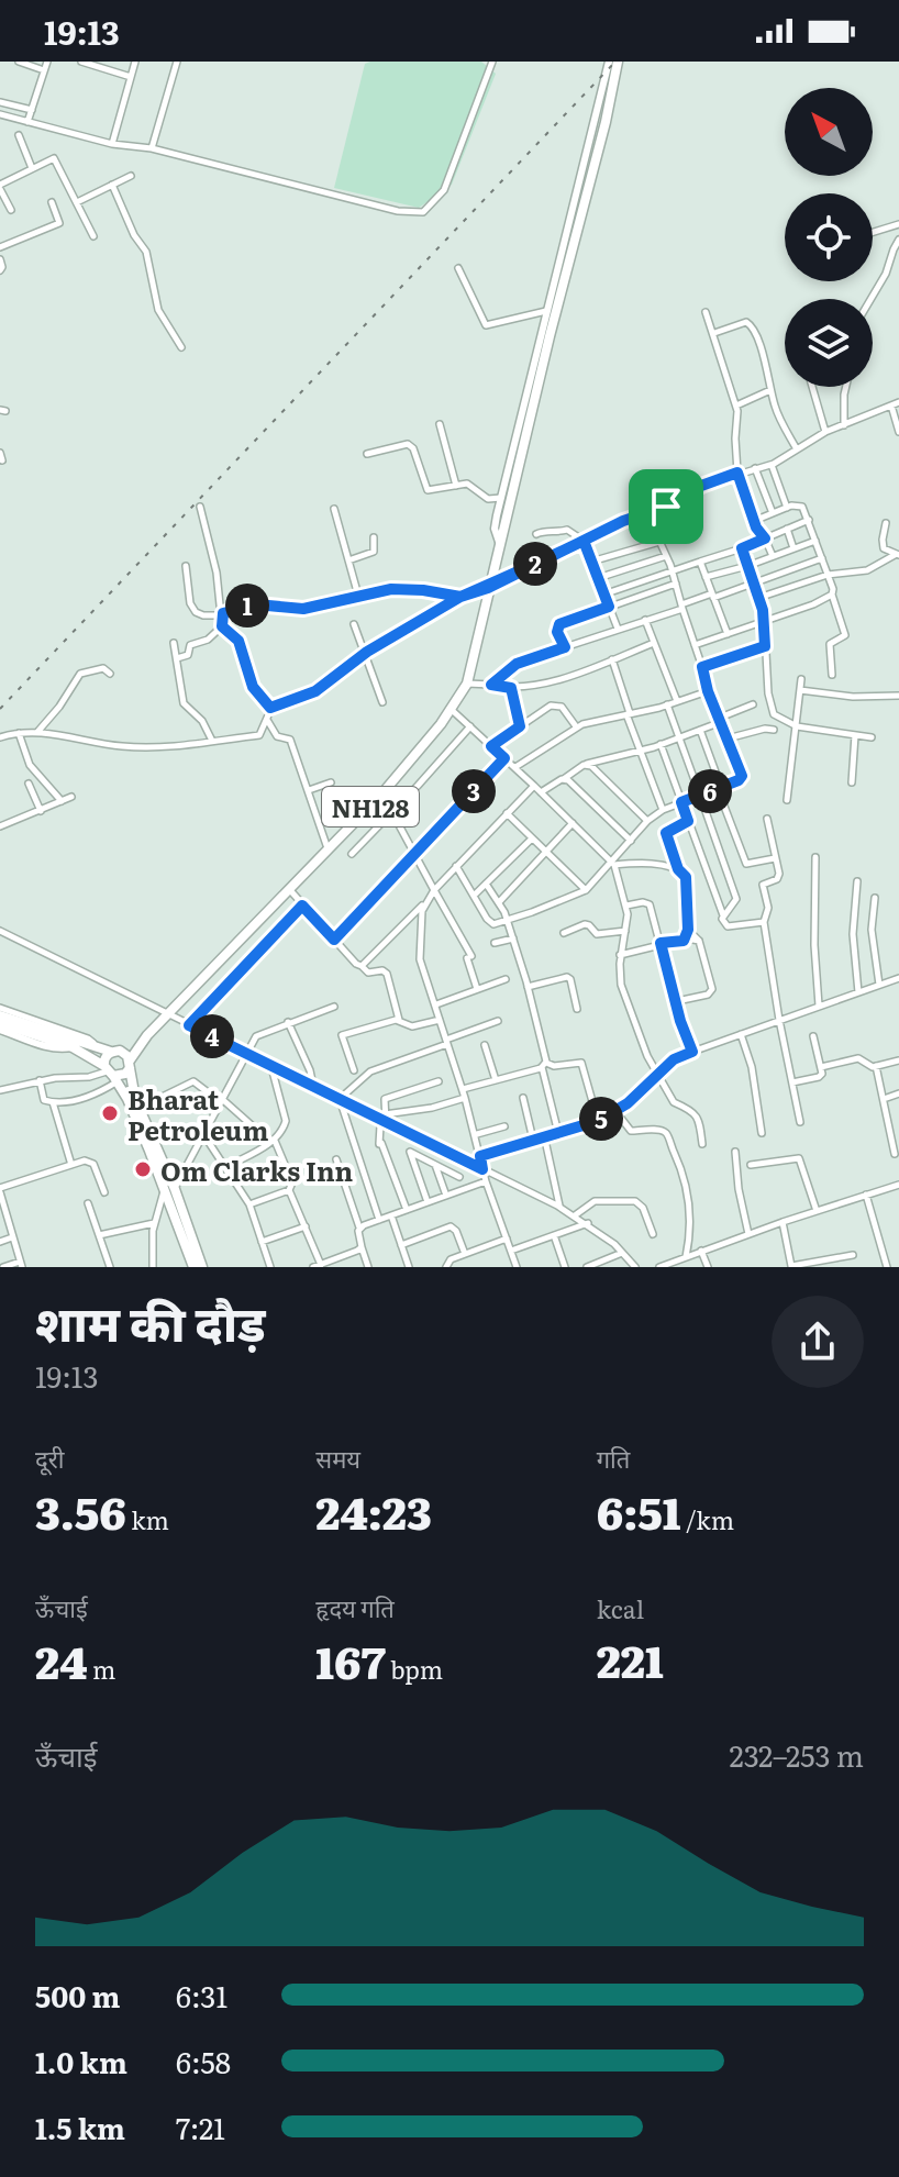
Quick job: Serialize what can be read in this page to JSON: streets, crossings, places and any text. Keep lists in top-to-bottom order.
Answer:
{
  "streets": {
    "highway": ["NH128"]
  },
  "places": ["Bharat Petroleum", "Om Clarks Inn"],
  "north": "top left",
  "page": {
    "status": "19:13",
    "pins": [
      "2",
      "1",
      "3",
      "6",
      "4",
      "5"
    ],
    "heading": ["शाम की दौड़", "19:13"],
    "stats": [
      ["दूरी", "3.56 km"],
      ["समय", "24:23"],
      ["गति", "6:51 /km"],
      ["ऊँचाई", "24 m"],
      ["हृदय गति", "167 bpm"],
      ["kcal", "221"]
    ],
    "chart": ["ऊँचाई", "232–253 m"],
    "list": [
      {
        "name": "500 m",
        "note": "6:31"
      },
      {
        "name": "1.0 km",
        "note": "6:58"
      },
      {
        "name": "1.5 km",
        "note": "7:21"
      }
    ]
  }
}
